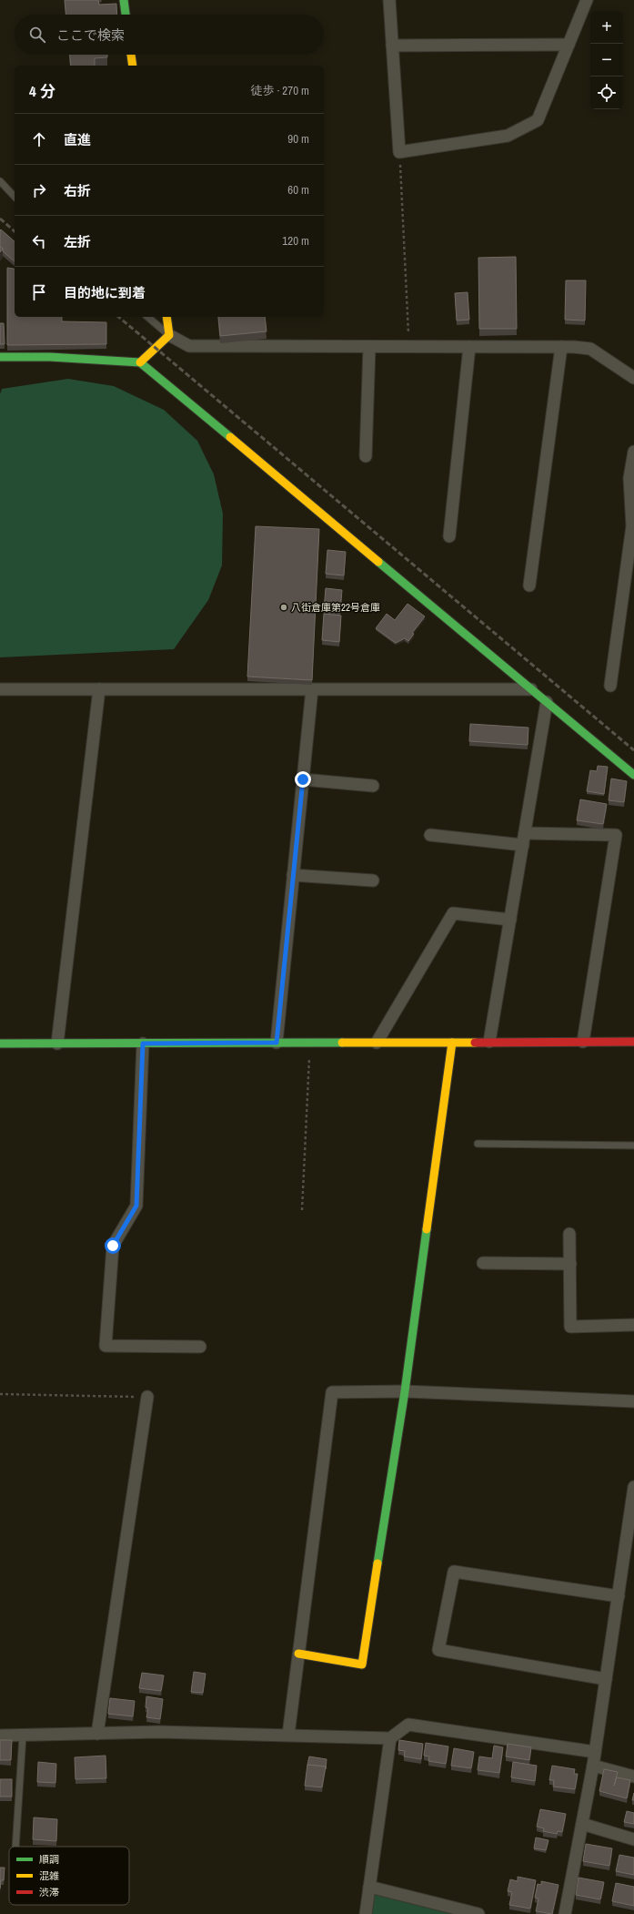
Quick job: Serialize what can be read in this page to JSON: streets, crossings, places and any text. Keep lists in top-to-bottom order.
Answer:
{
  "places": ["八街倉庫第22号倉庫"],
  "legend": ["順調", "混雑", "渋滞"],
  "page": {
    "map_buttons": ["+", "−"],
    "search": "ここで検索",
    "heading": ["4 分", "徒歩 · 270 m"],
    "list": [
      ["直進", "90 m"],
      ["右折", "60 m"],
      ["左折", "120 m"],
      "目的地に到着"
    ]
  }
}
